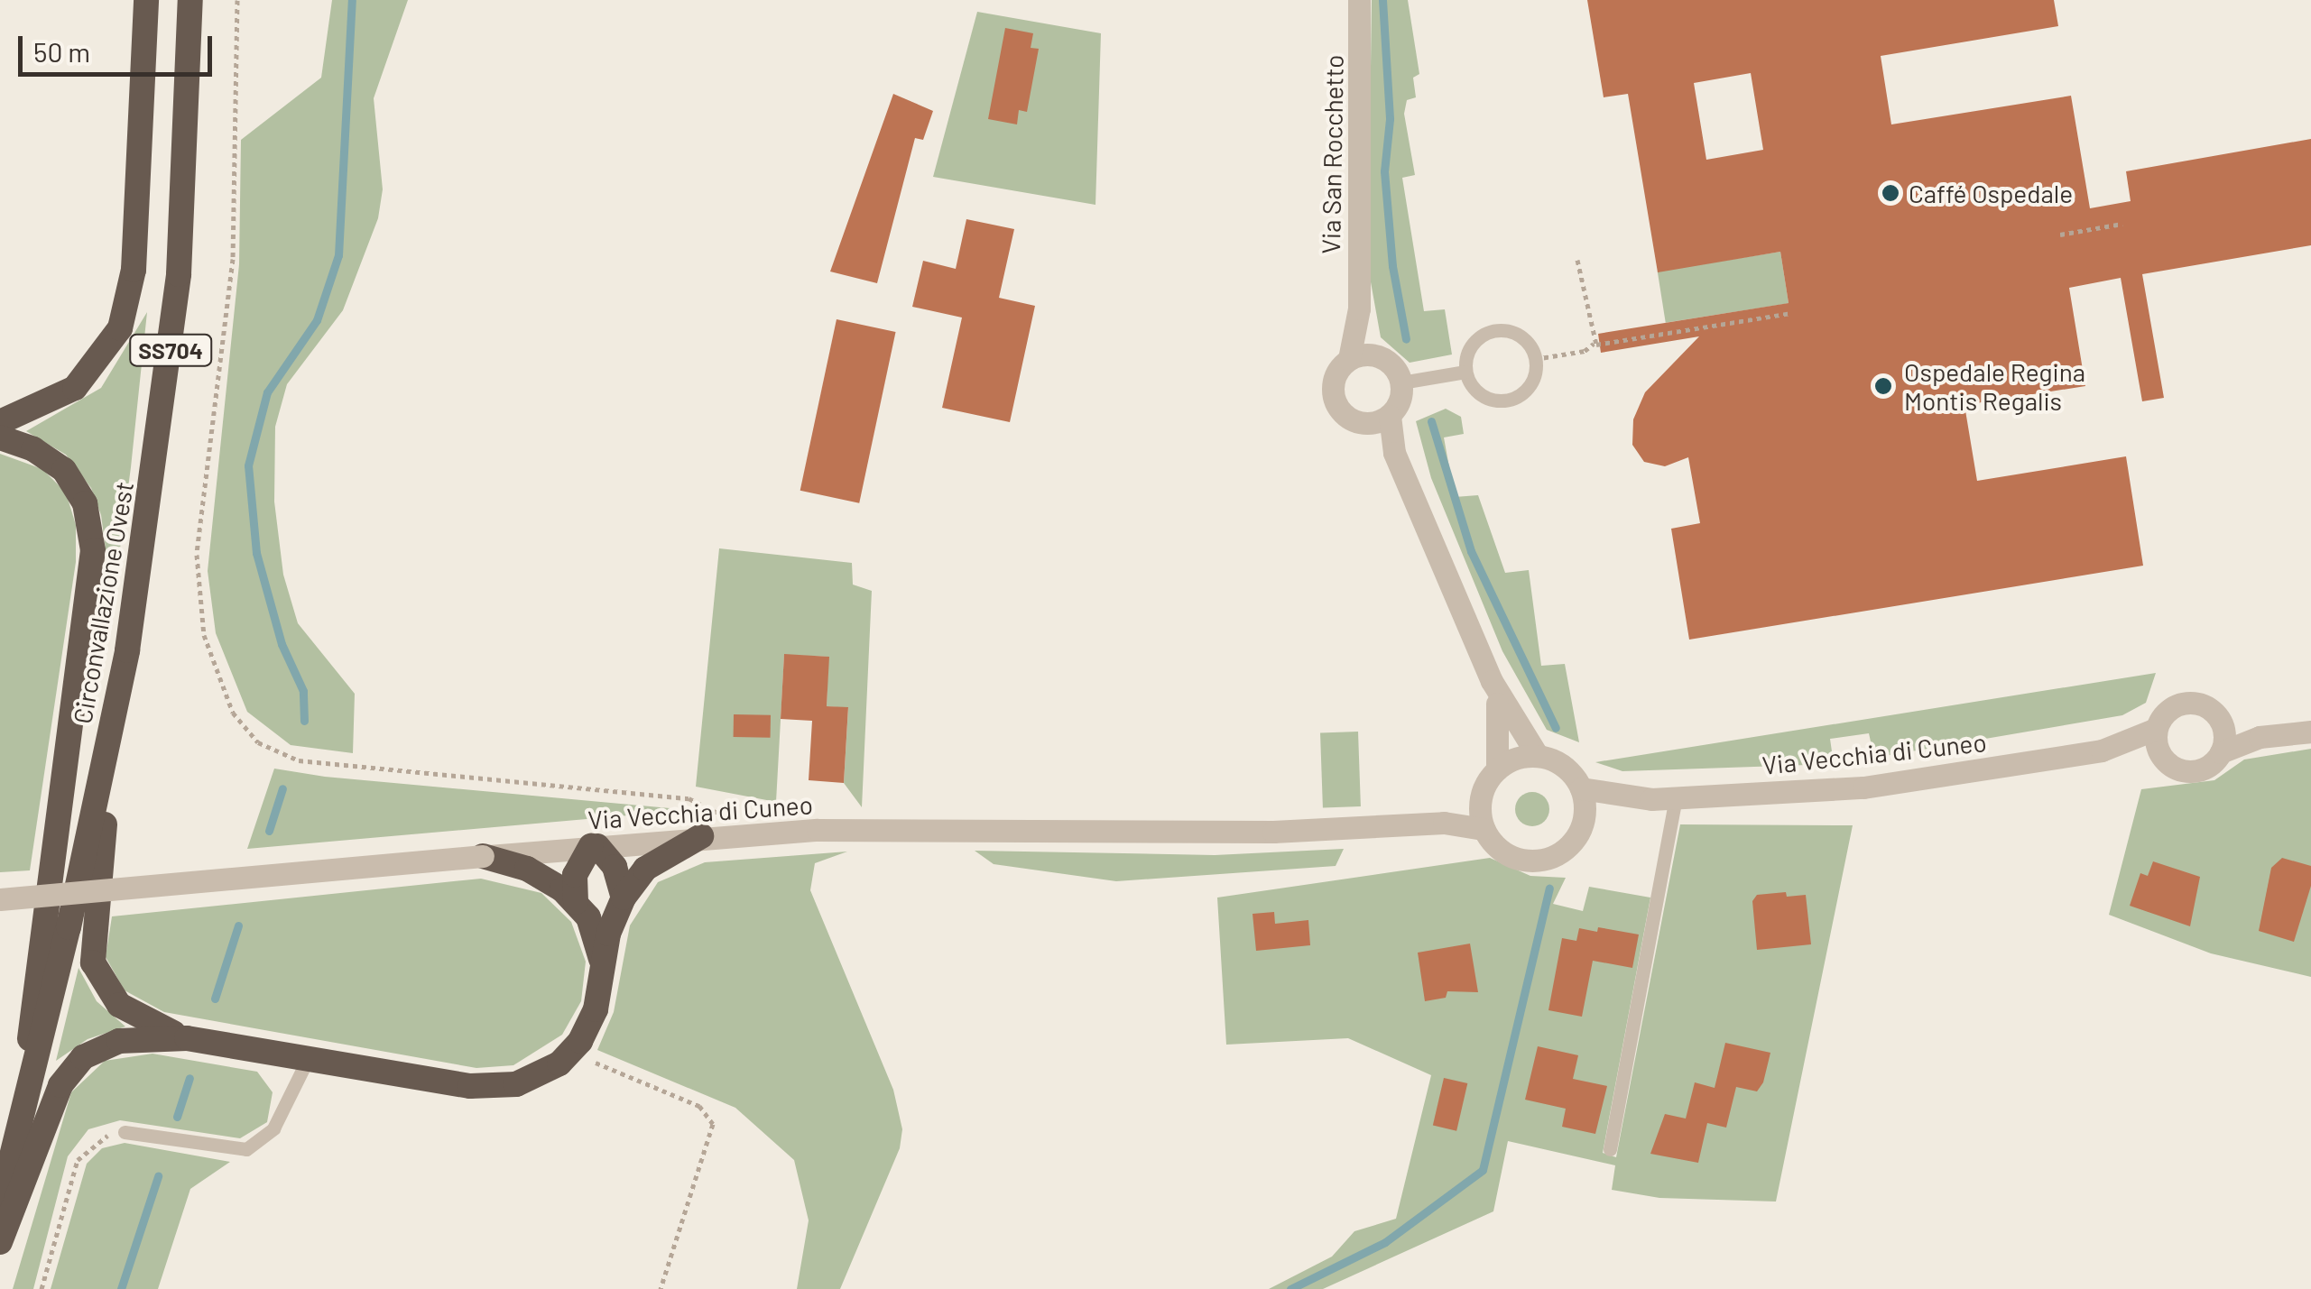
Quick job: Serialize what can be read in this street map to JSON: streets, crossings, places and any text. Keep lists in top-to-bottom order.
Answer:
{
  "streets": {
    "highway": ["SS704", "Circonvallazione Ovest"],
    "street": ["Via San Rocchetto", "Via Vecchia di Cuneo"]
  },
  "crossings": [
    ["Via San Rocchetto", "Via Vecchia di Cuneo"]
  ],
  "places": ["Caffé Ospedale", "Ospedale Regina Montis Regalis"],
  "scale_bar": "50 m"
}
